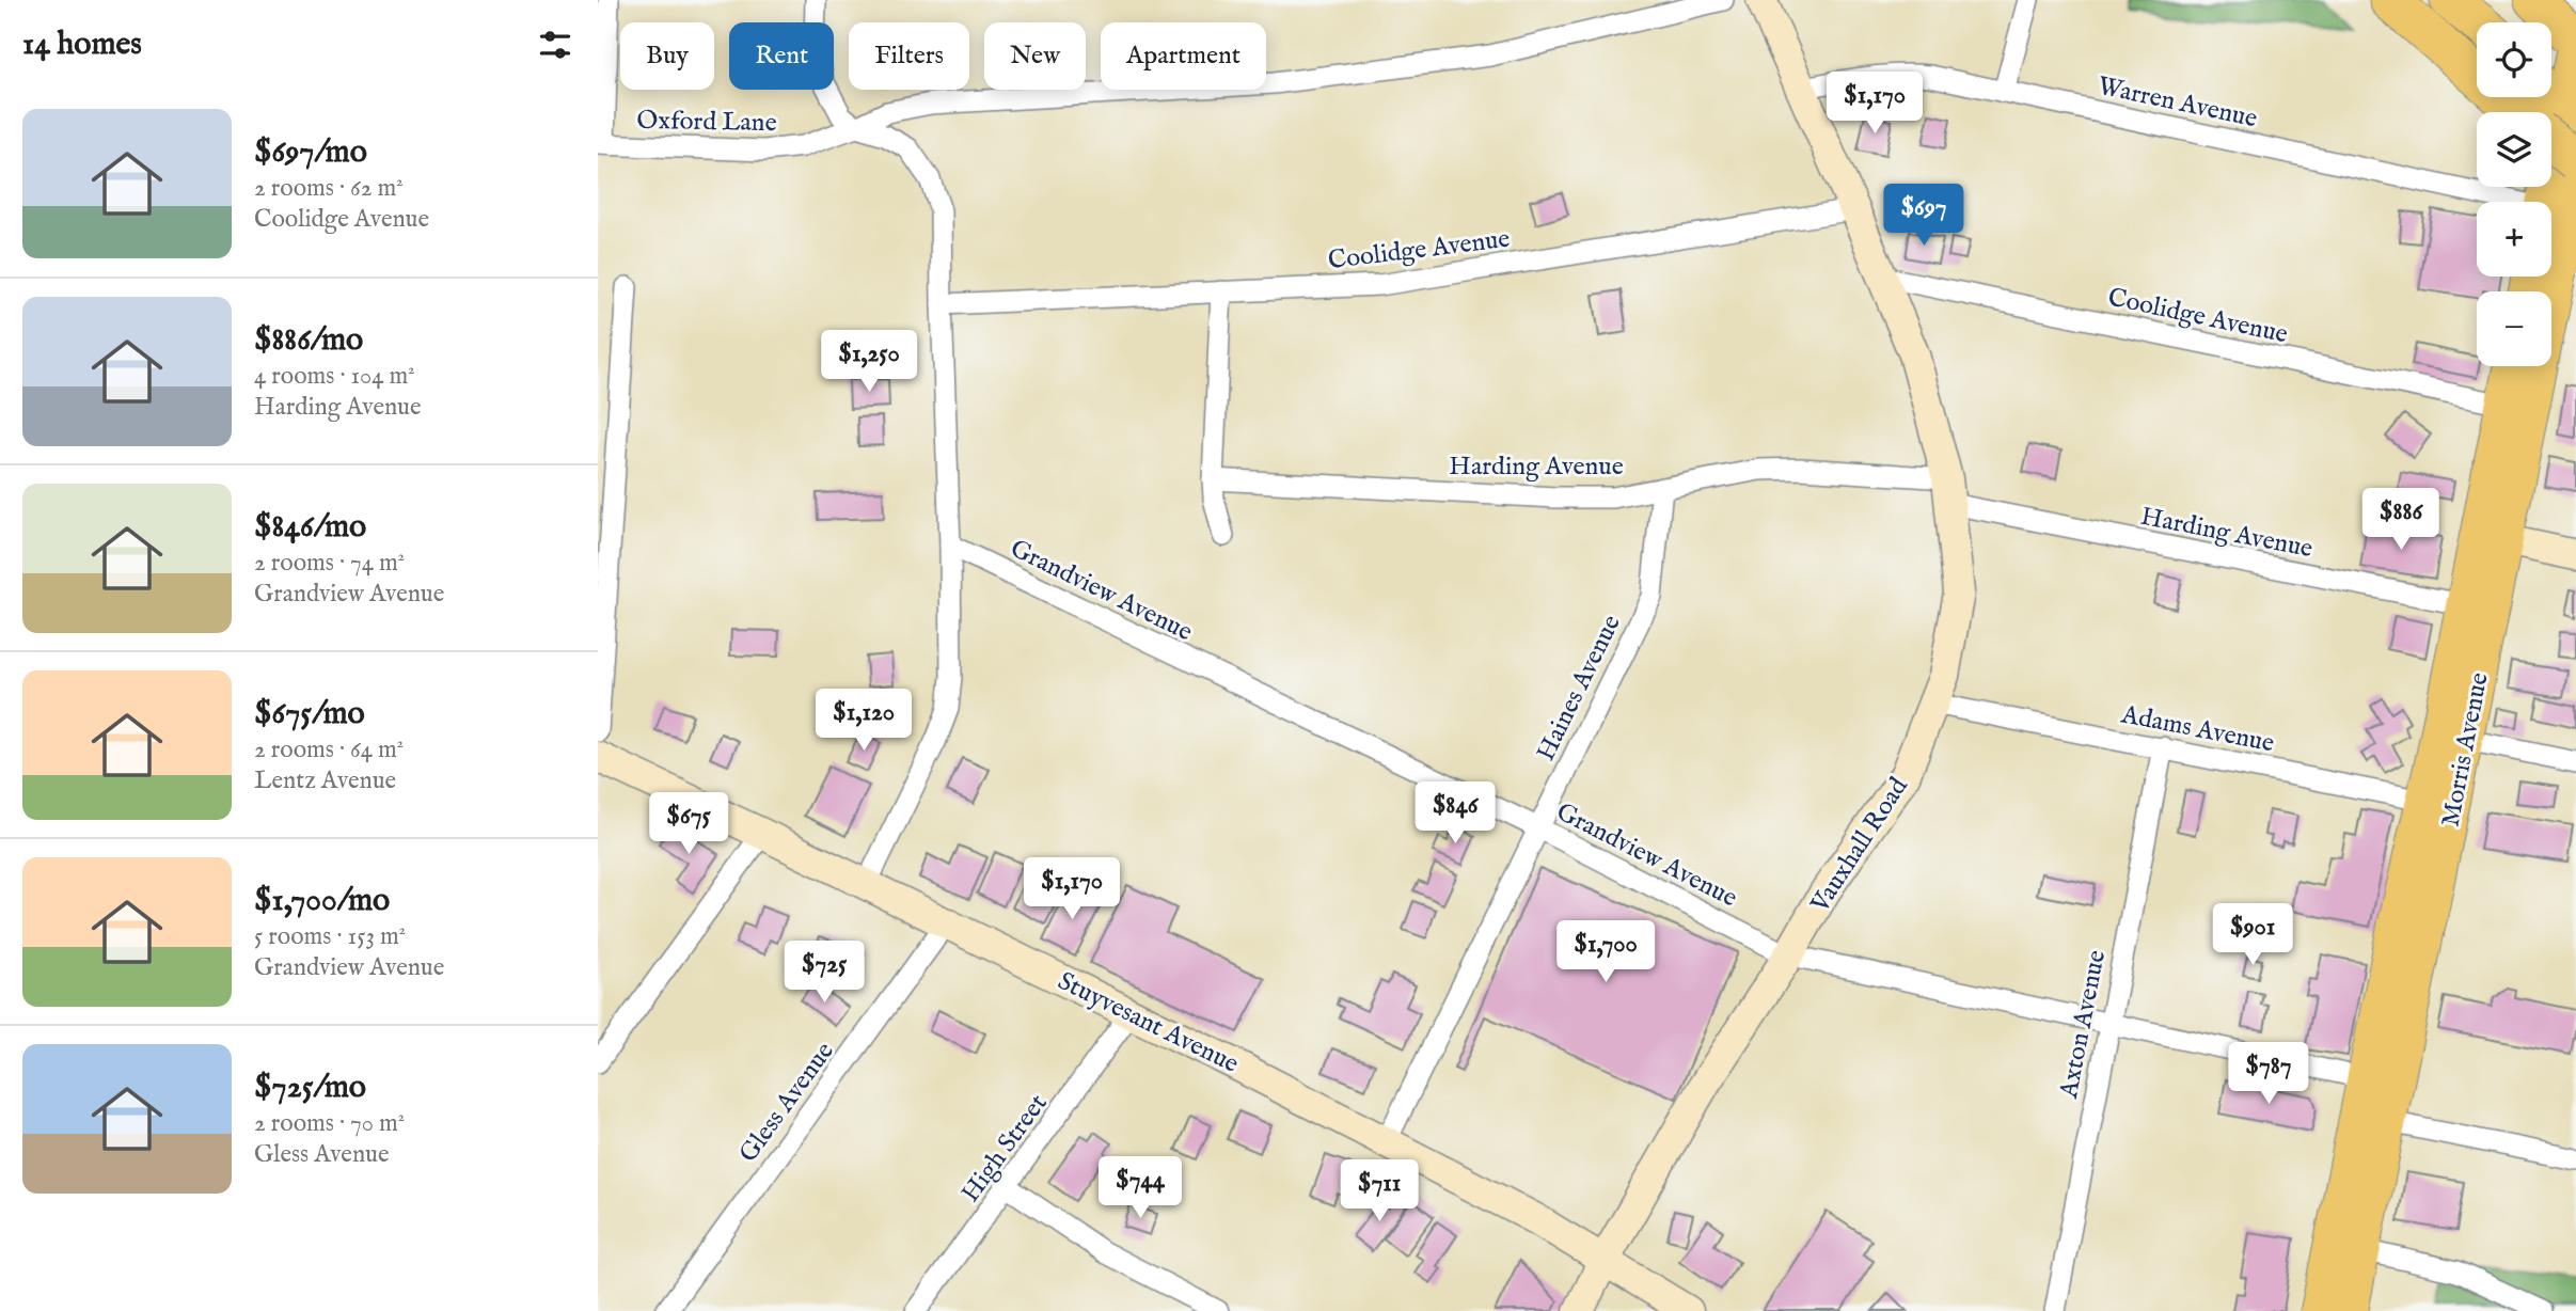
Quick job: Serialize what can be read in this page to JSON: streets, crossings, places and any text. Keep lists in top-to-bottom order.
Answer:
{
  "streets": {
    "main road": ["Morris Avenue"],
    "street": [
      "Warren Avenue",
      "Oxford Lane",
      "Coolidge Avenue",
      "Harding Avenue",
      "Grandview Avenue",
      "Haines Avenue",
      "Adams Avenue",
      "Vauxhall Road",
      "Stuyvesant Avenue",
      "Axton Avenue",
      "Gless Avenue",
      "High Street"
    ]
  },
  "crossings": [
    ["Warren Avenue", "Vauxhall Road"],
    ["Coolidge Avenue", "Morris Avenue"],
    ["Coolidge Avenue", "Vauxhall Road"],
    ["Harding Avenue", "Haines Avenue"],
    ["Harding Avenue", "Morris Avenue"],
    ["Harding Avenue", "Vauxhall Road"],
    ["Grandview Avenue", "Haines Avenue"],
    ["Grandview Avenue", "Morris Avenue"],
    ["Grandview Avenue", "Vauxhall Road"],
    ["Grandview Avenue", "Axton Avenue"],
    ["Haines Avenue", "Stuyvesant Avenue"],
    ["Adams Avenue", "Morris Avenue"],
    ["Adams Avenue", "Vauxhall Road"],
    ["Adams Avenue", "Axton Avenue"],
    ["Vauxhall Road", "Stuyvesant Avenue"],
    ["Stuyvesant Avenue", "Gless Avenue"],
    ["Stuyvesant Avenue", "High Street"]
  ],
  "page": {
    "heading": "14 homes",
    "map_buttons": ["+", "−"],
    "chip": [
      "Buy",
      "Rent",
      "Filters",
      "New",
      "Apartment"
    ],
    "price": [
      "$1,170",
      "$697",
      "$1,250",
      "$886",
      "$1,120",
      "$846",
      "$675",
      "$1,170",
      "$901",
      "$1,700",
      "$725",
      "$787",
      "$744",
      "$711"
    ],
    "list": [
      {
        "name": "$697/mo",
        "note": "2 rooms · 62 m² · Coolidge Avenue"
      },
      {
        "name": "$886/mo",
        "note": "4 rooms · 104 m² · Harding Avenue"
      },
      {
        "name": "$846/mo",
        "note": "2 rooms · 74 m² · Grandview Avenue"
      },
      {
        "name": "$675/mo",
        "note": "2 rooms · 64 m² · Lentz Avenue"
      },
      {
        "name": "$1,700/mo",
        "note": "5 rooms · 153 m² · Grandview Avenue"
      },
      {
        "name": "$725/mo",
        "note": "2 rooms · 70 m² · Gless Avenue"
      }
    ]
  }
}
